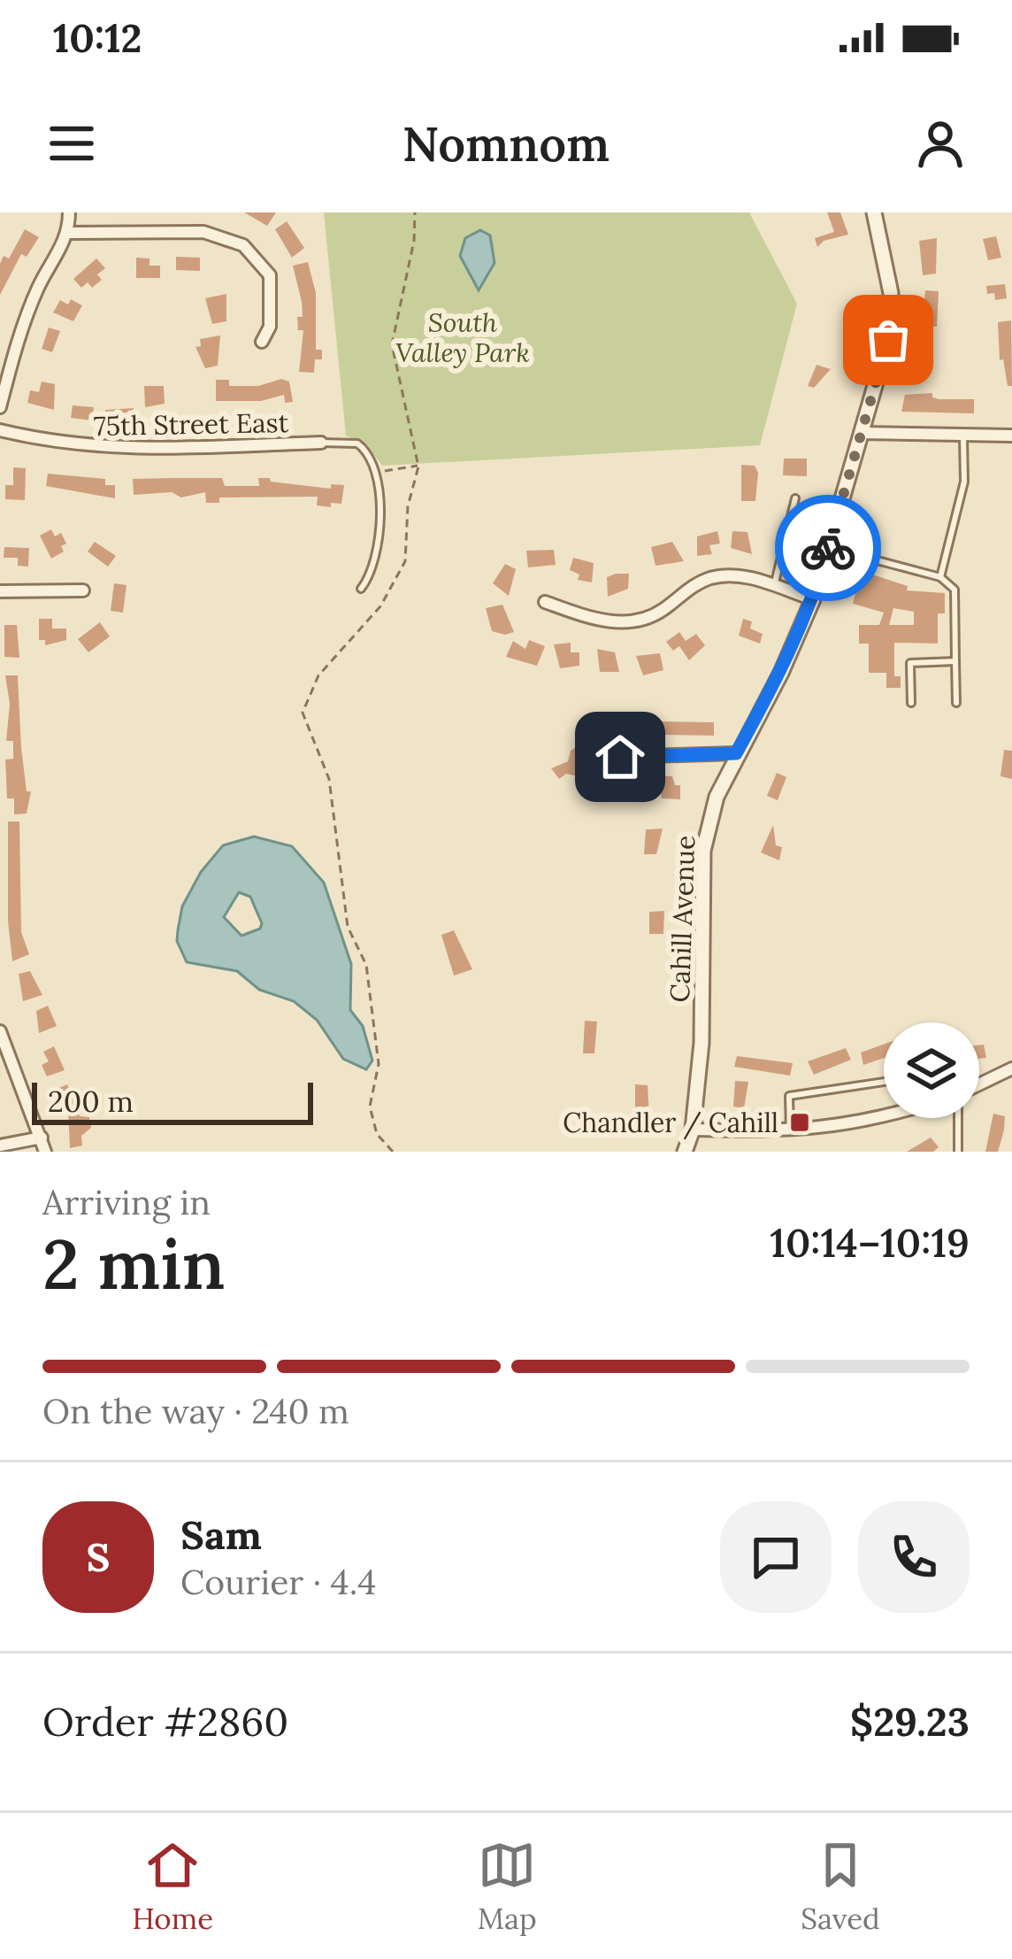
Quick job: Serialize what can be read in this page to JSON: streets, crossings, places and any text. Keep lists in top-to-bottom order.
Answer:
{
  "streets": {
    "street": ["75th Street East", "Cahill Avenue"]
  },
  "parks": ["South Valley Park"],
  "places": {
    "transit": ["Chandler / Cahill"]
  },
  "scale_bar": "200 m",
  "page": {
    "status": "10:12",
    "header": "Nomnom",
    "scale": "200 m",
    "heading": ["2 min", "Arriving in", "10:14–10:19"],
    "panel": [
      "Sam",
      "Courier · 4.4",
      "Order #2860",
      "$29.23"
    ],
    "bar": "On the way · 240 m",
    "round": "S",
    "tabs": ["Home", "Map", "Saved"]
  }
}
